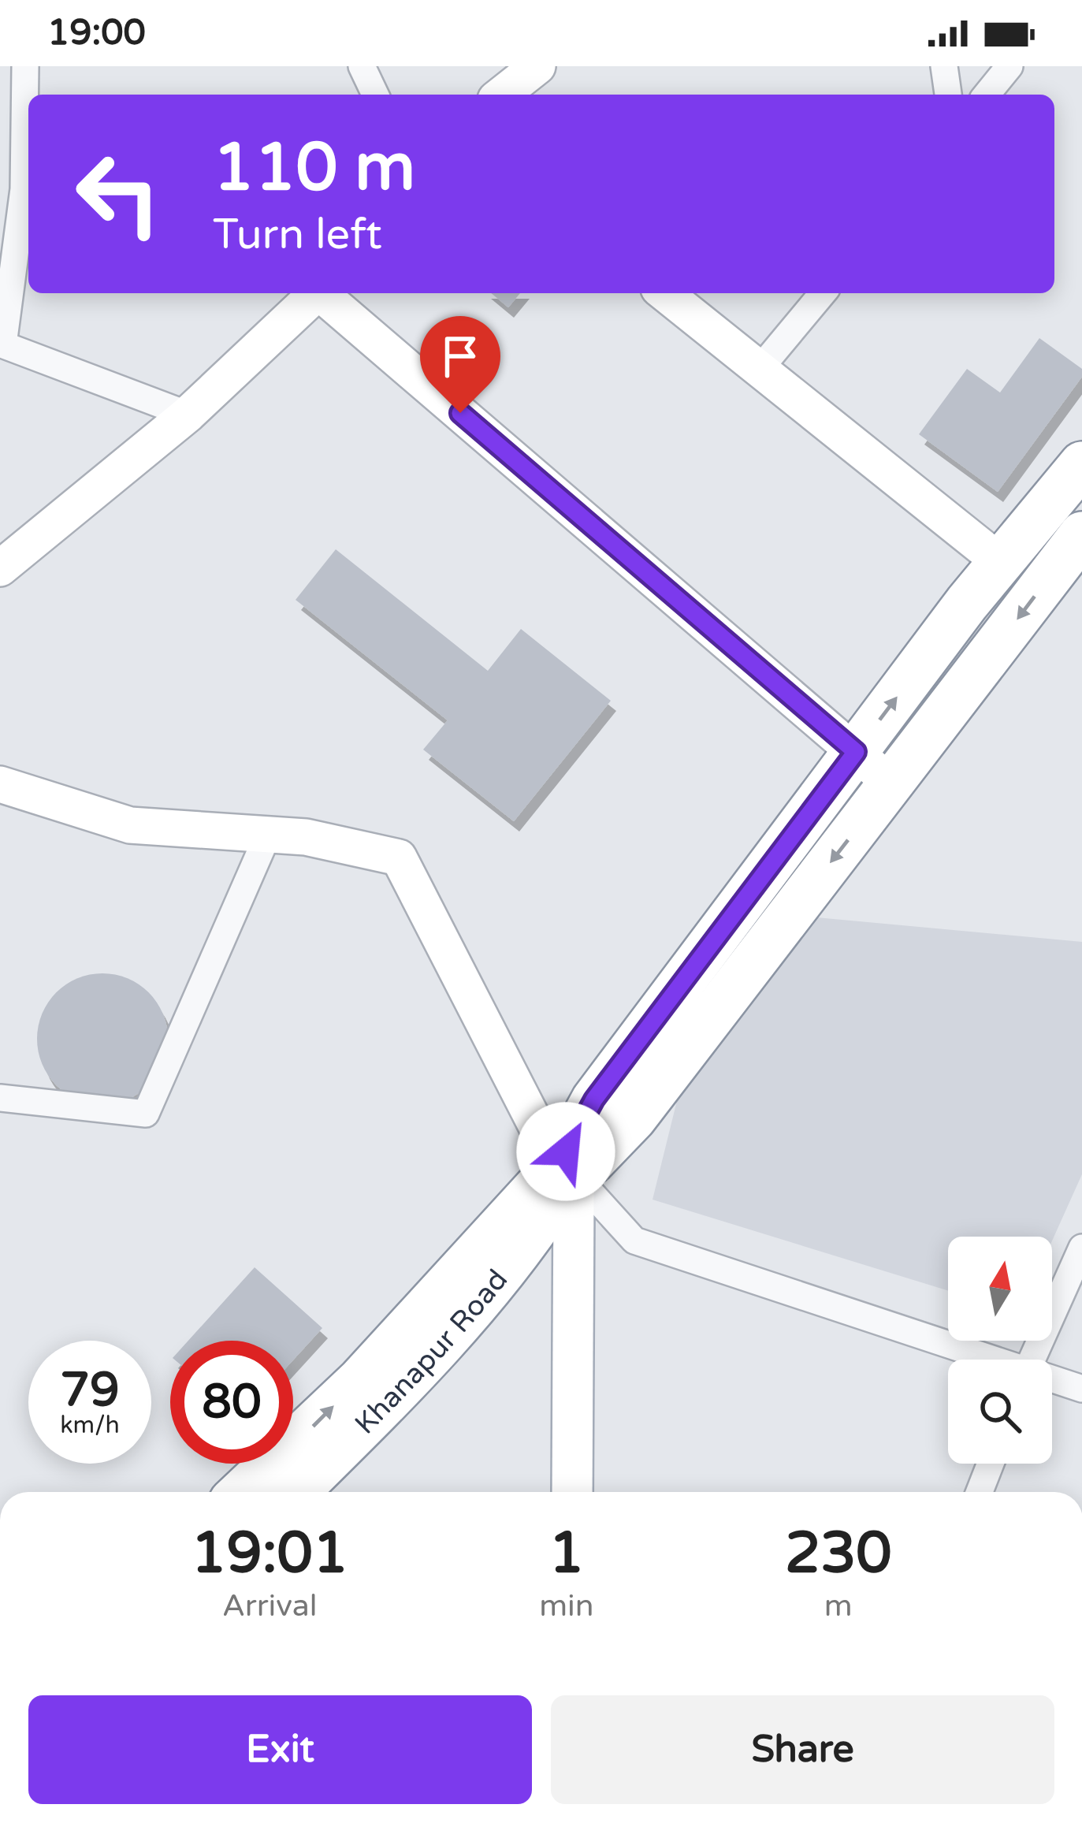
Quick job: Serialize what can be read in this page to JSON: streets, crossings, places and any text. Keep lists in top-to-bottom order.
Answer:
{
  "streets": {
    "highway": ["Khanapur Road"]
  },
  "north": "top",
  "page": {
    "status": "19:00",
    "turn": ["110 m", "Turn left"],
    "speed": "79 km/h",
    "limit": "80",
    "eta": [
      "19:01",
      "Arrival",
      "1",
      "min",
      "230",
      "m"
    ],
    "buttons": ["Exit", "Share"]
  }
}
